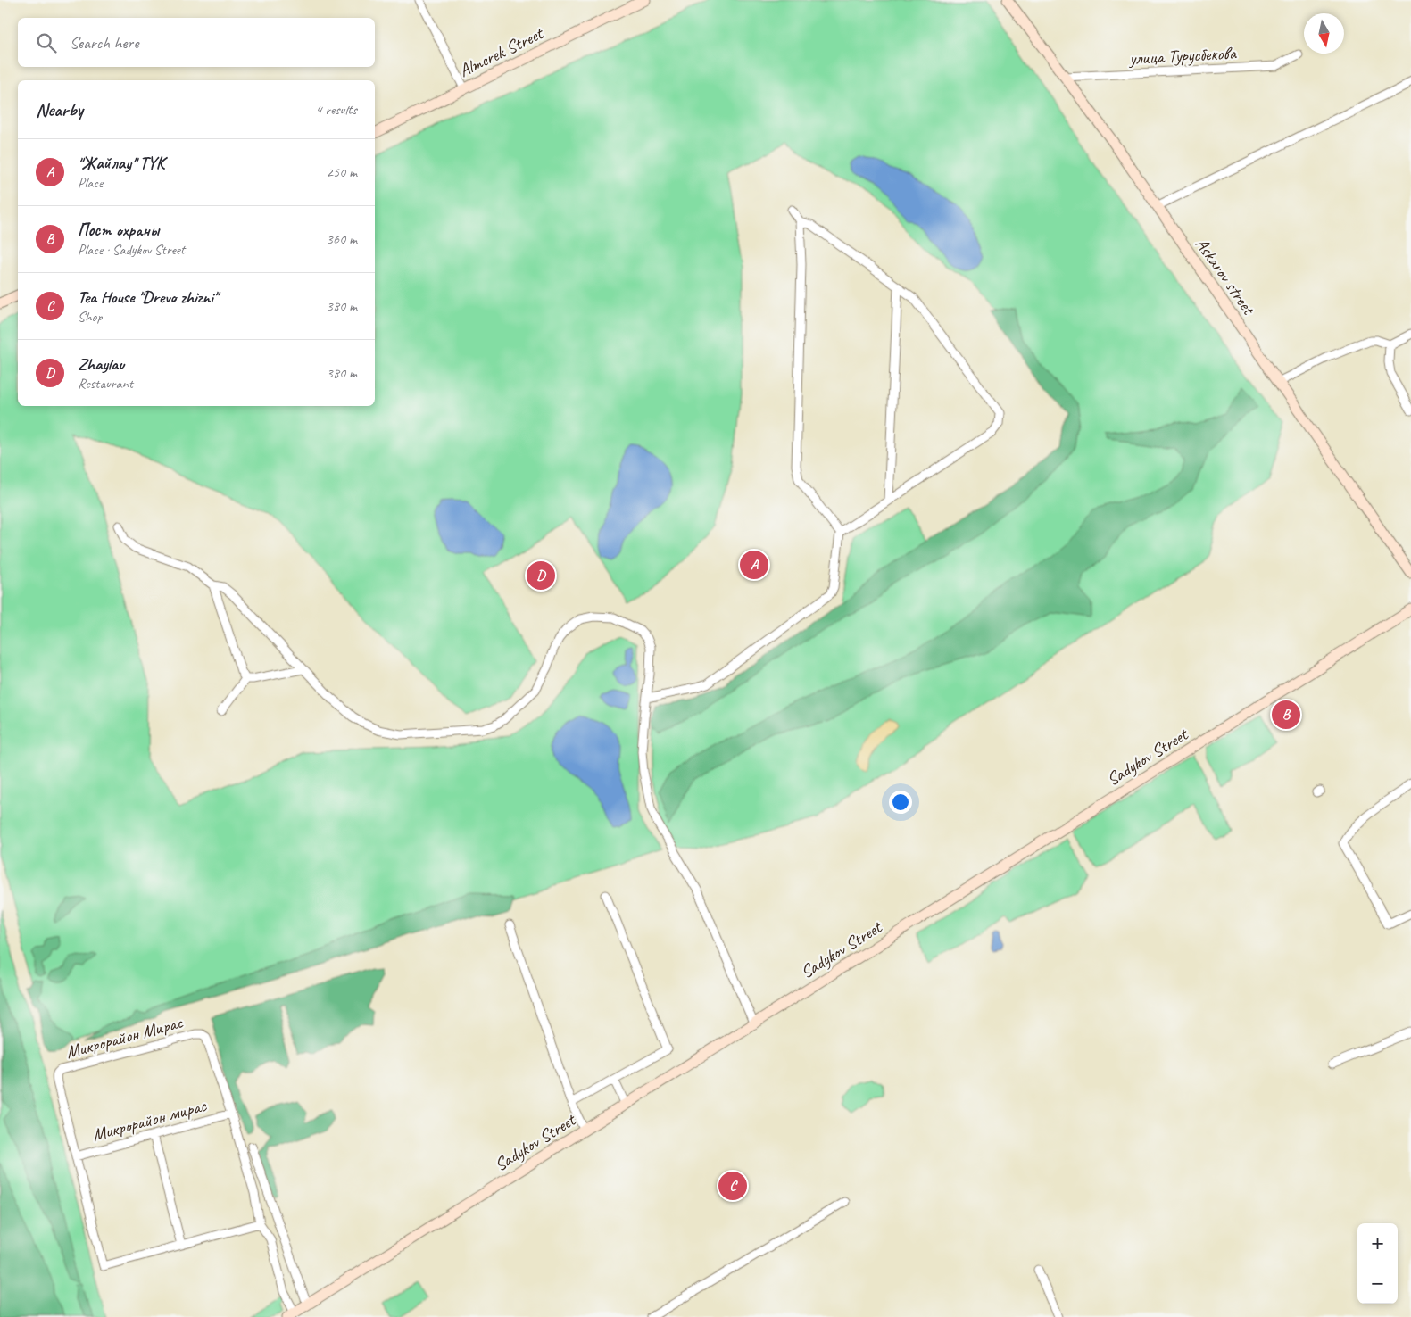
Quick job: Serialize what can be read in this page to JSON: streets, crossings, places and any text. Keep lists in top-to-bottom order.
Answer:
{
  "streets": {
    "street": [
      "Almerek Street",
      "улица Турусбекова",
      "Askarov street",
      "Sadykov Street",
      "Микрорайон Мирас",
      "Микрорайон мирас"
    ]
  },
  "crossings": [
    ["улица Турусбекова", "Askarov street"],
    ["Sadykov Street", "Микрорайон Мирас"],
    ["Микрорайон Мирас", "Микрорайон мирас"]
  ],
  "north": "bottom",
  "page": {
    "search": "Search here",
    "heading": ["Nearby", "4 results"],
    "list": [
      {
        "mark": "A",
        "name": "\"Жайлау\" ТҮК",
        "note": "Place",
        "value": "250 m"
      },
      {
        "mark": "B",
        "name": "Пост охраны",
        "note": "Place · Sadykov Street",
        "value": "360 m"
      },
      {
        "mark": "C",
        "name": "Tea House \"Drevo zhizni\"",
        "note": "Shop",
        "value": "380 m"
      },
      {
        "mark": "D",
        "name": "Zhaylau",
        "note": "Restaurant",
        "value": "380 m"
      }
    ],
    "pins": [
      "A",
      "D",
      "B",
      "C"
    ],
    "map_buttons": ["+", "−"]
  }
}
